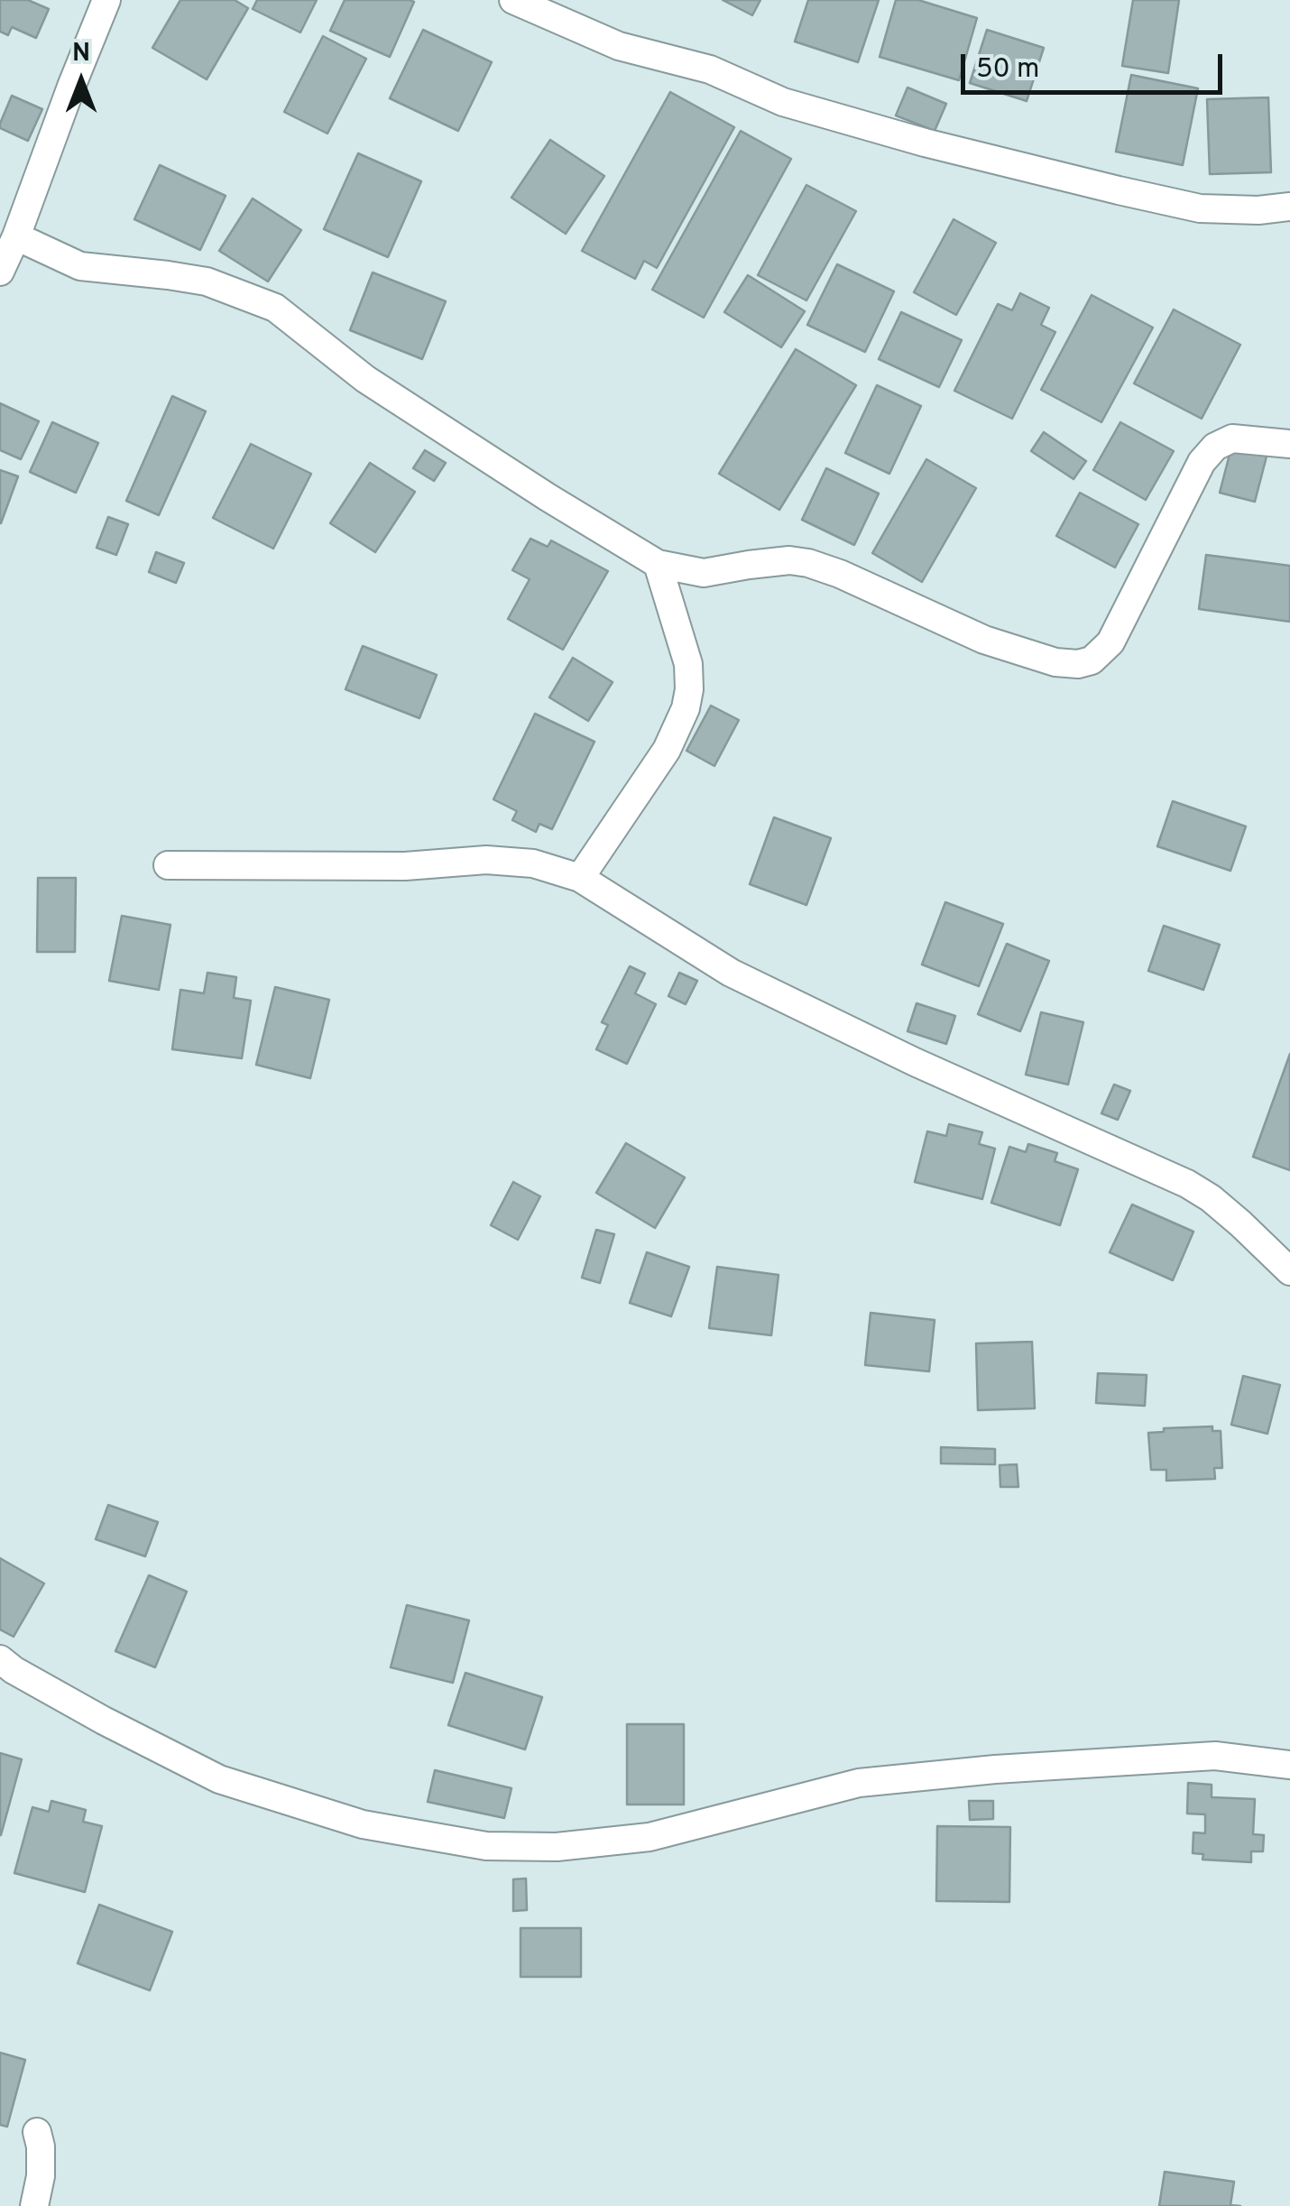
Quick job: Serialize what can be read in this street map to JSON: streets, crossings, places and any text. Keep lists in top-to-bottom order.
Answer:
{
  "scale_bar": "50 m",
  "north": "top"
}
